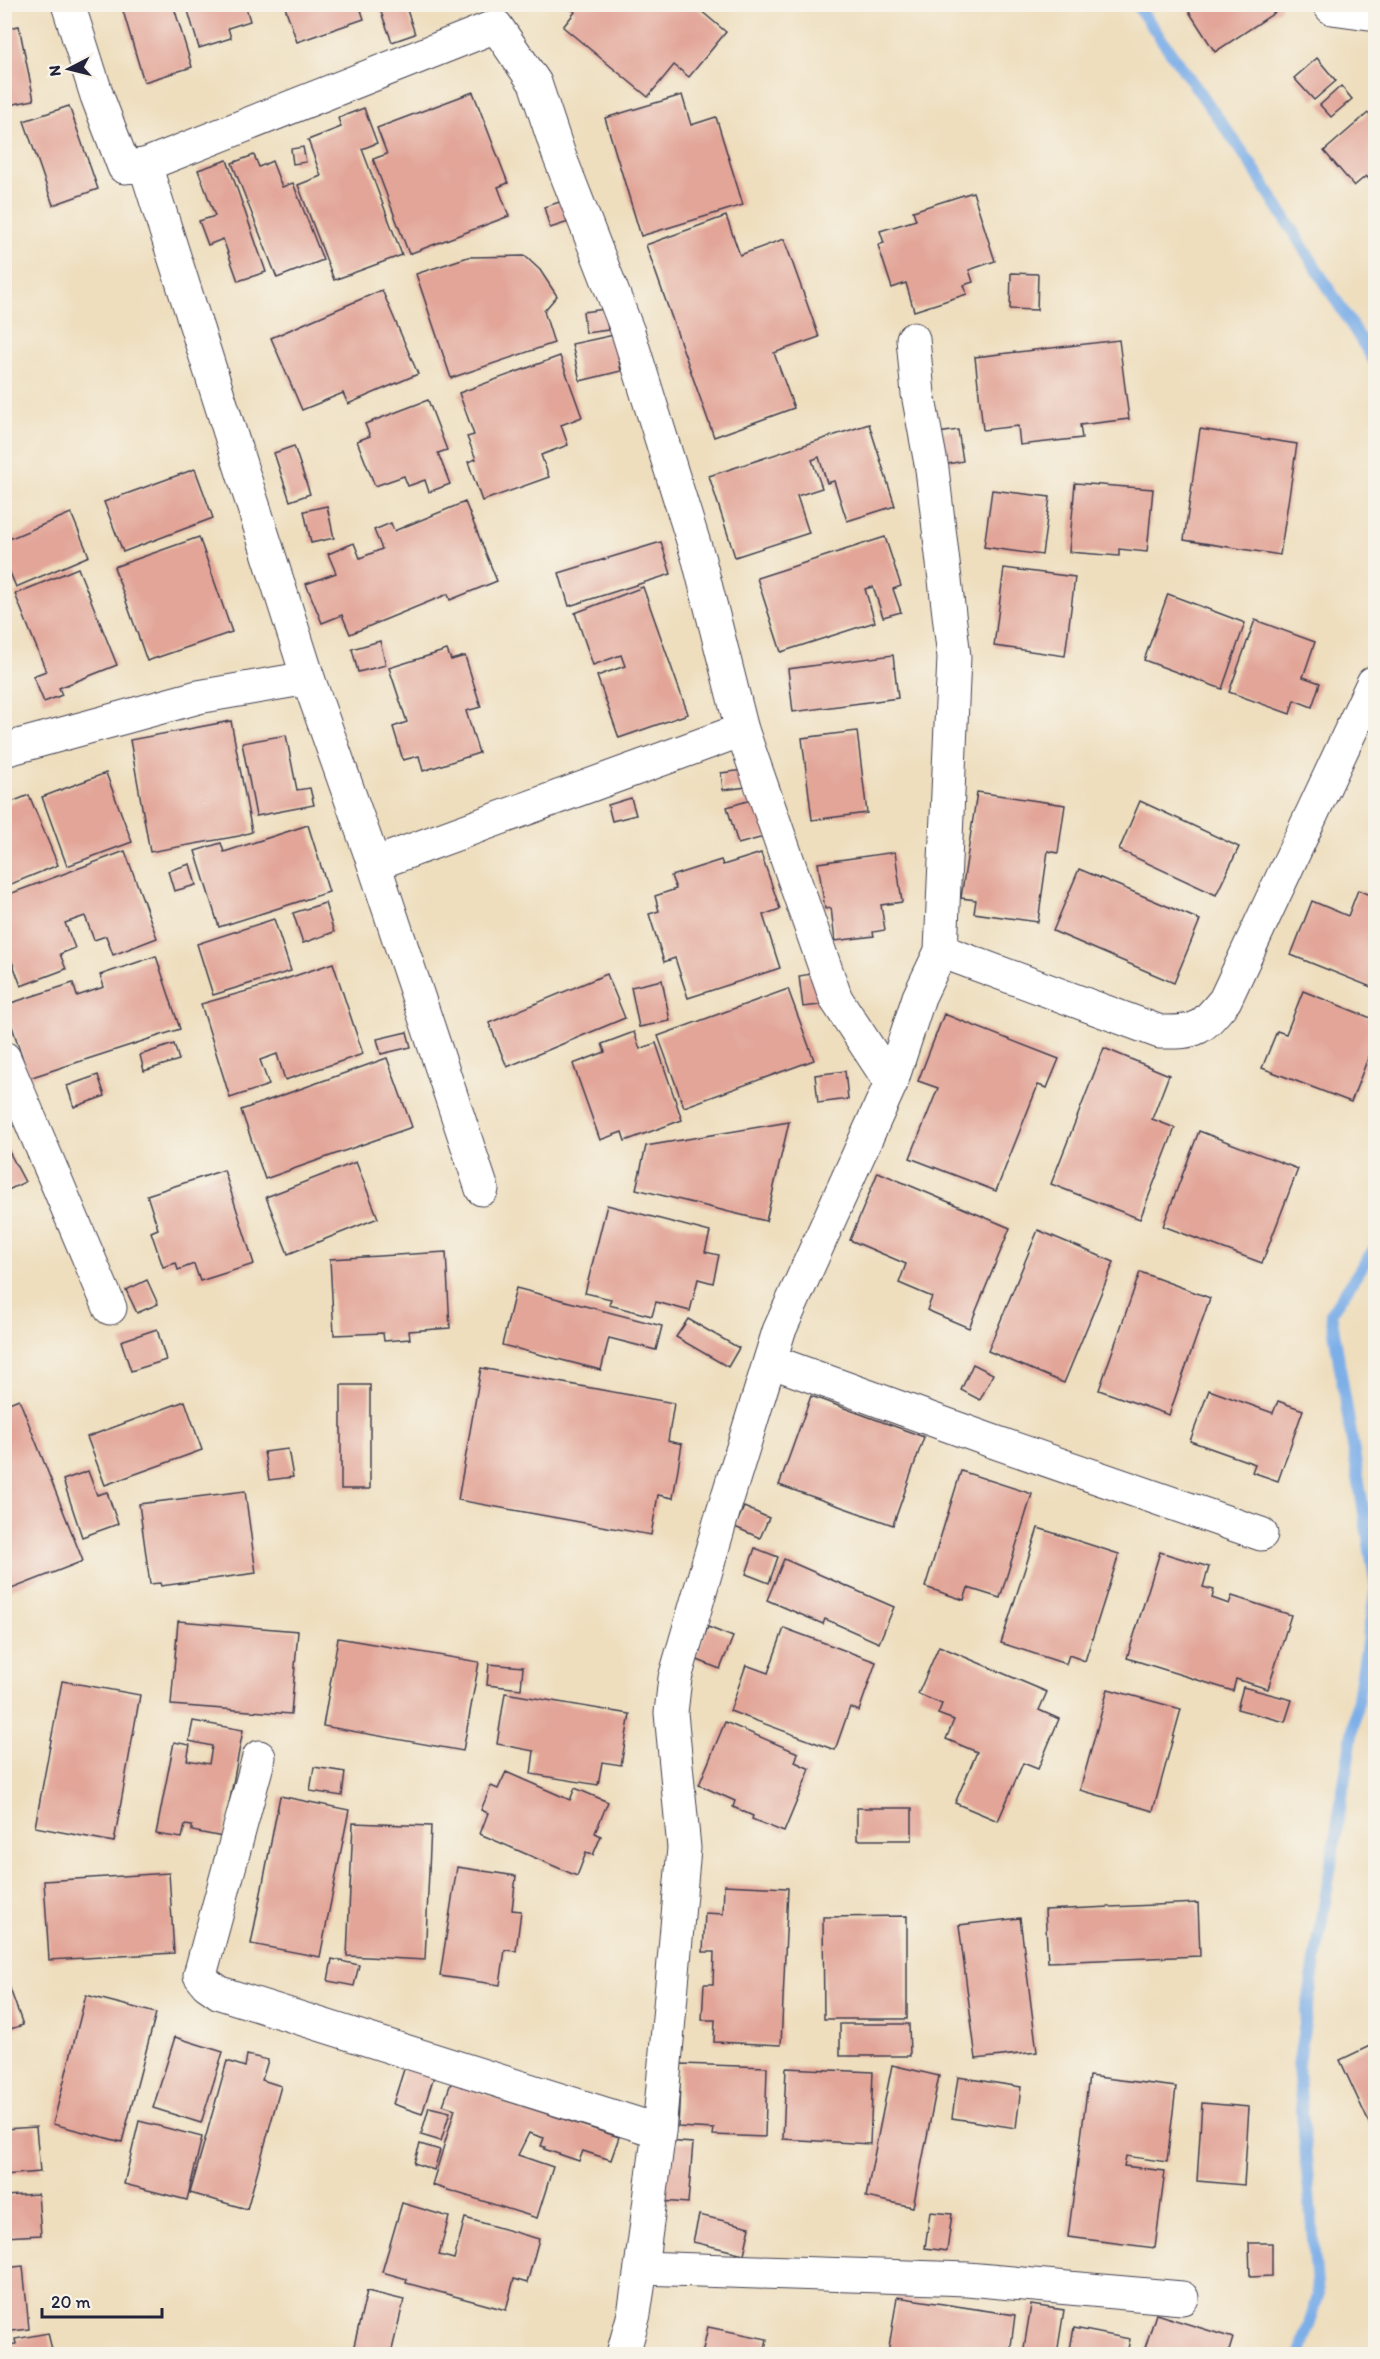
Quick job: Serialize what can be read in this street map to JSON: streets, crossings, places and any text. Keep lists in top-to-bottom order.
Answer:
{
  "scale_bar": "20 m",
  "north": "left"
}
